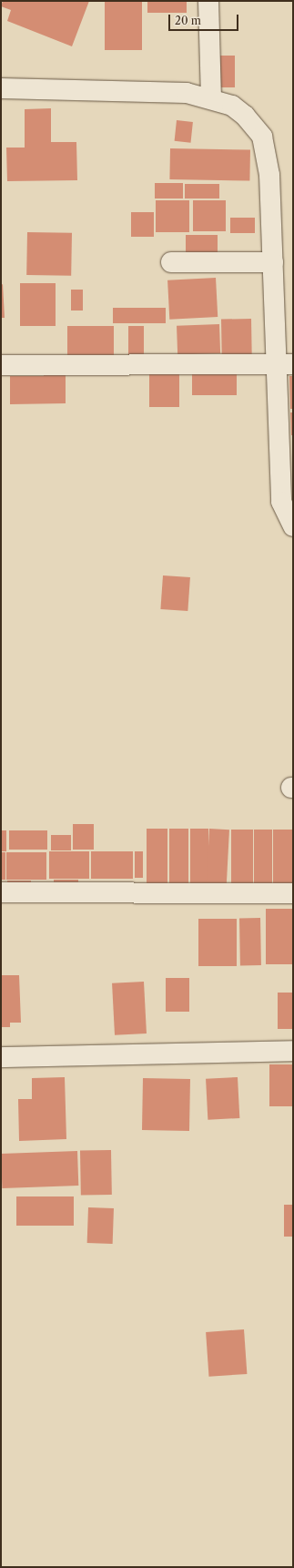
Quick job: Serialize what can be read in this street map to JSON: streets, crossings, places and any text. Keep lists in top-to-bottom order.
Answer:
{
  "scale_bar": "20 m"
}
